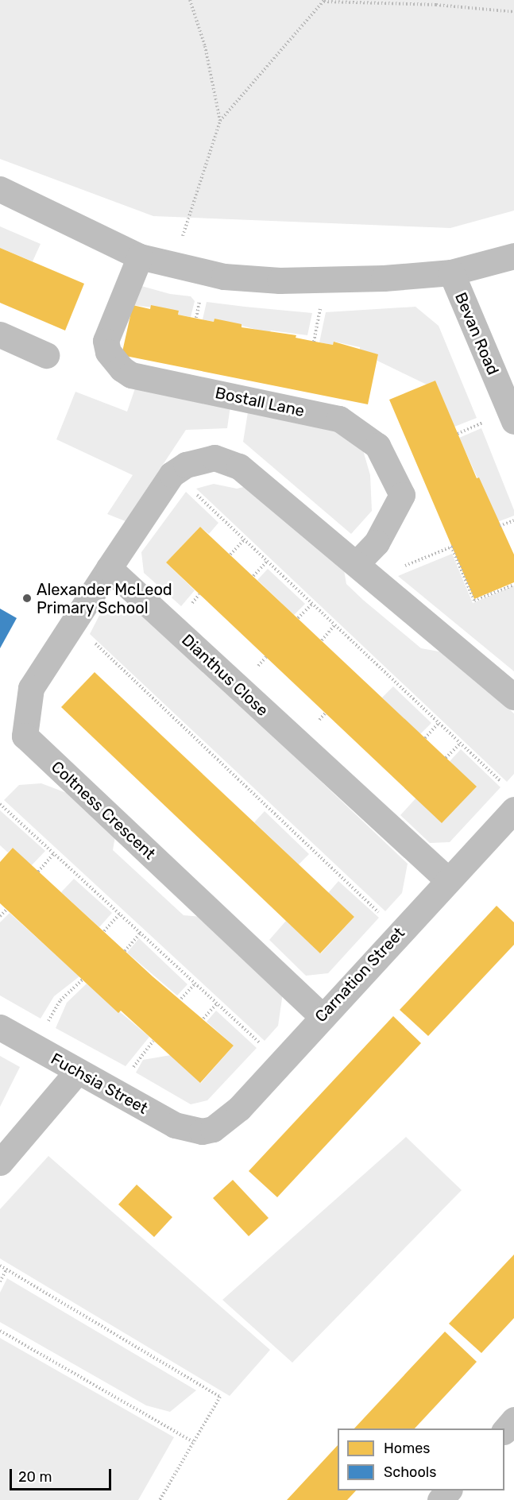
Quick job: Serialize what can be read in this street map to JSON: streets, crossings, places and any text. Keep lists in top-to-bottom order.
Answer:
{
  "streets": {
    "street": [
      "Bevan Road",
      "Bostall Lane",
      "Dianthus Close",
      "Coltness Crescent",
      "Carnation Street",
      "Fuchsia Street"
    ]
  },
  "crossings": [
    ["Dianthus Close", "Coltness Crescent"],
    ["Dianthus Close", "Carnation Street"],
    ["Coltness Crescent", "Carnation Street"],
    ["Carnation Street", "Fuchsia Street"]
  ],
  "places": ["Alexander McLeod Primary School"],
  "legend": ["Homes", "Schools"],
  "scale_bar": "20 m"
}
